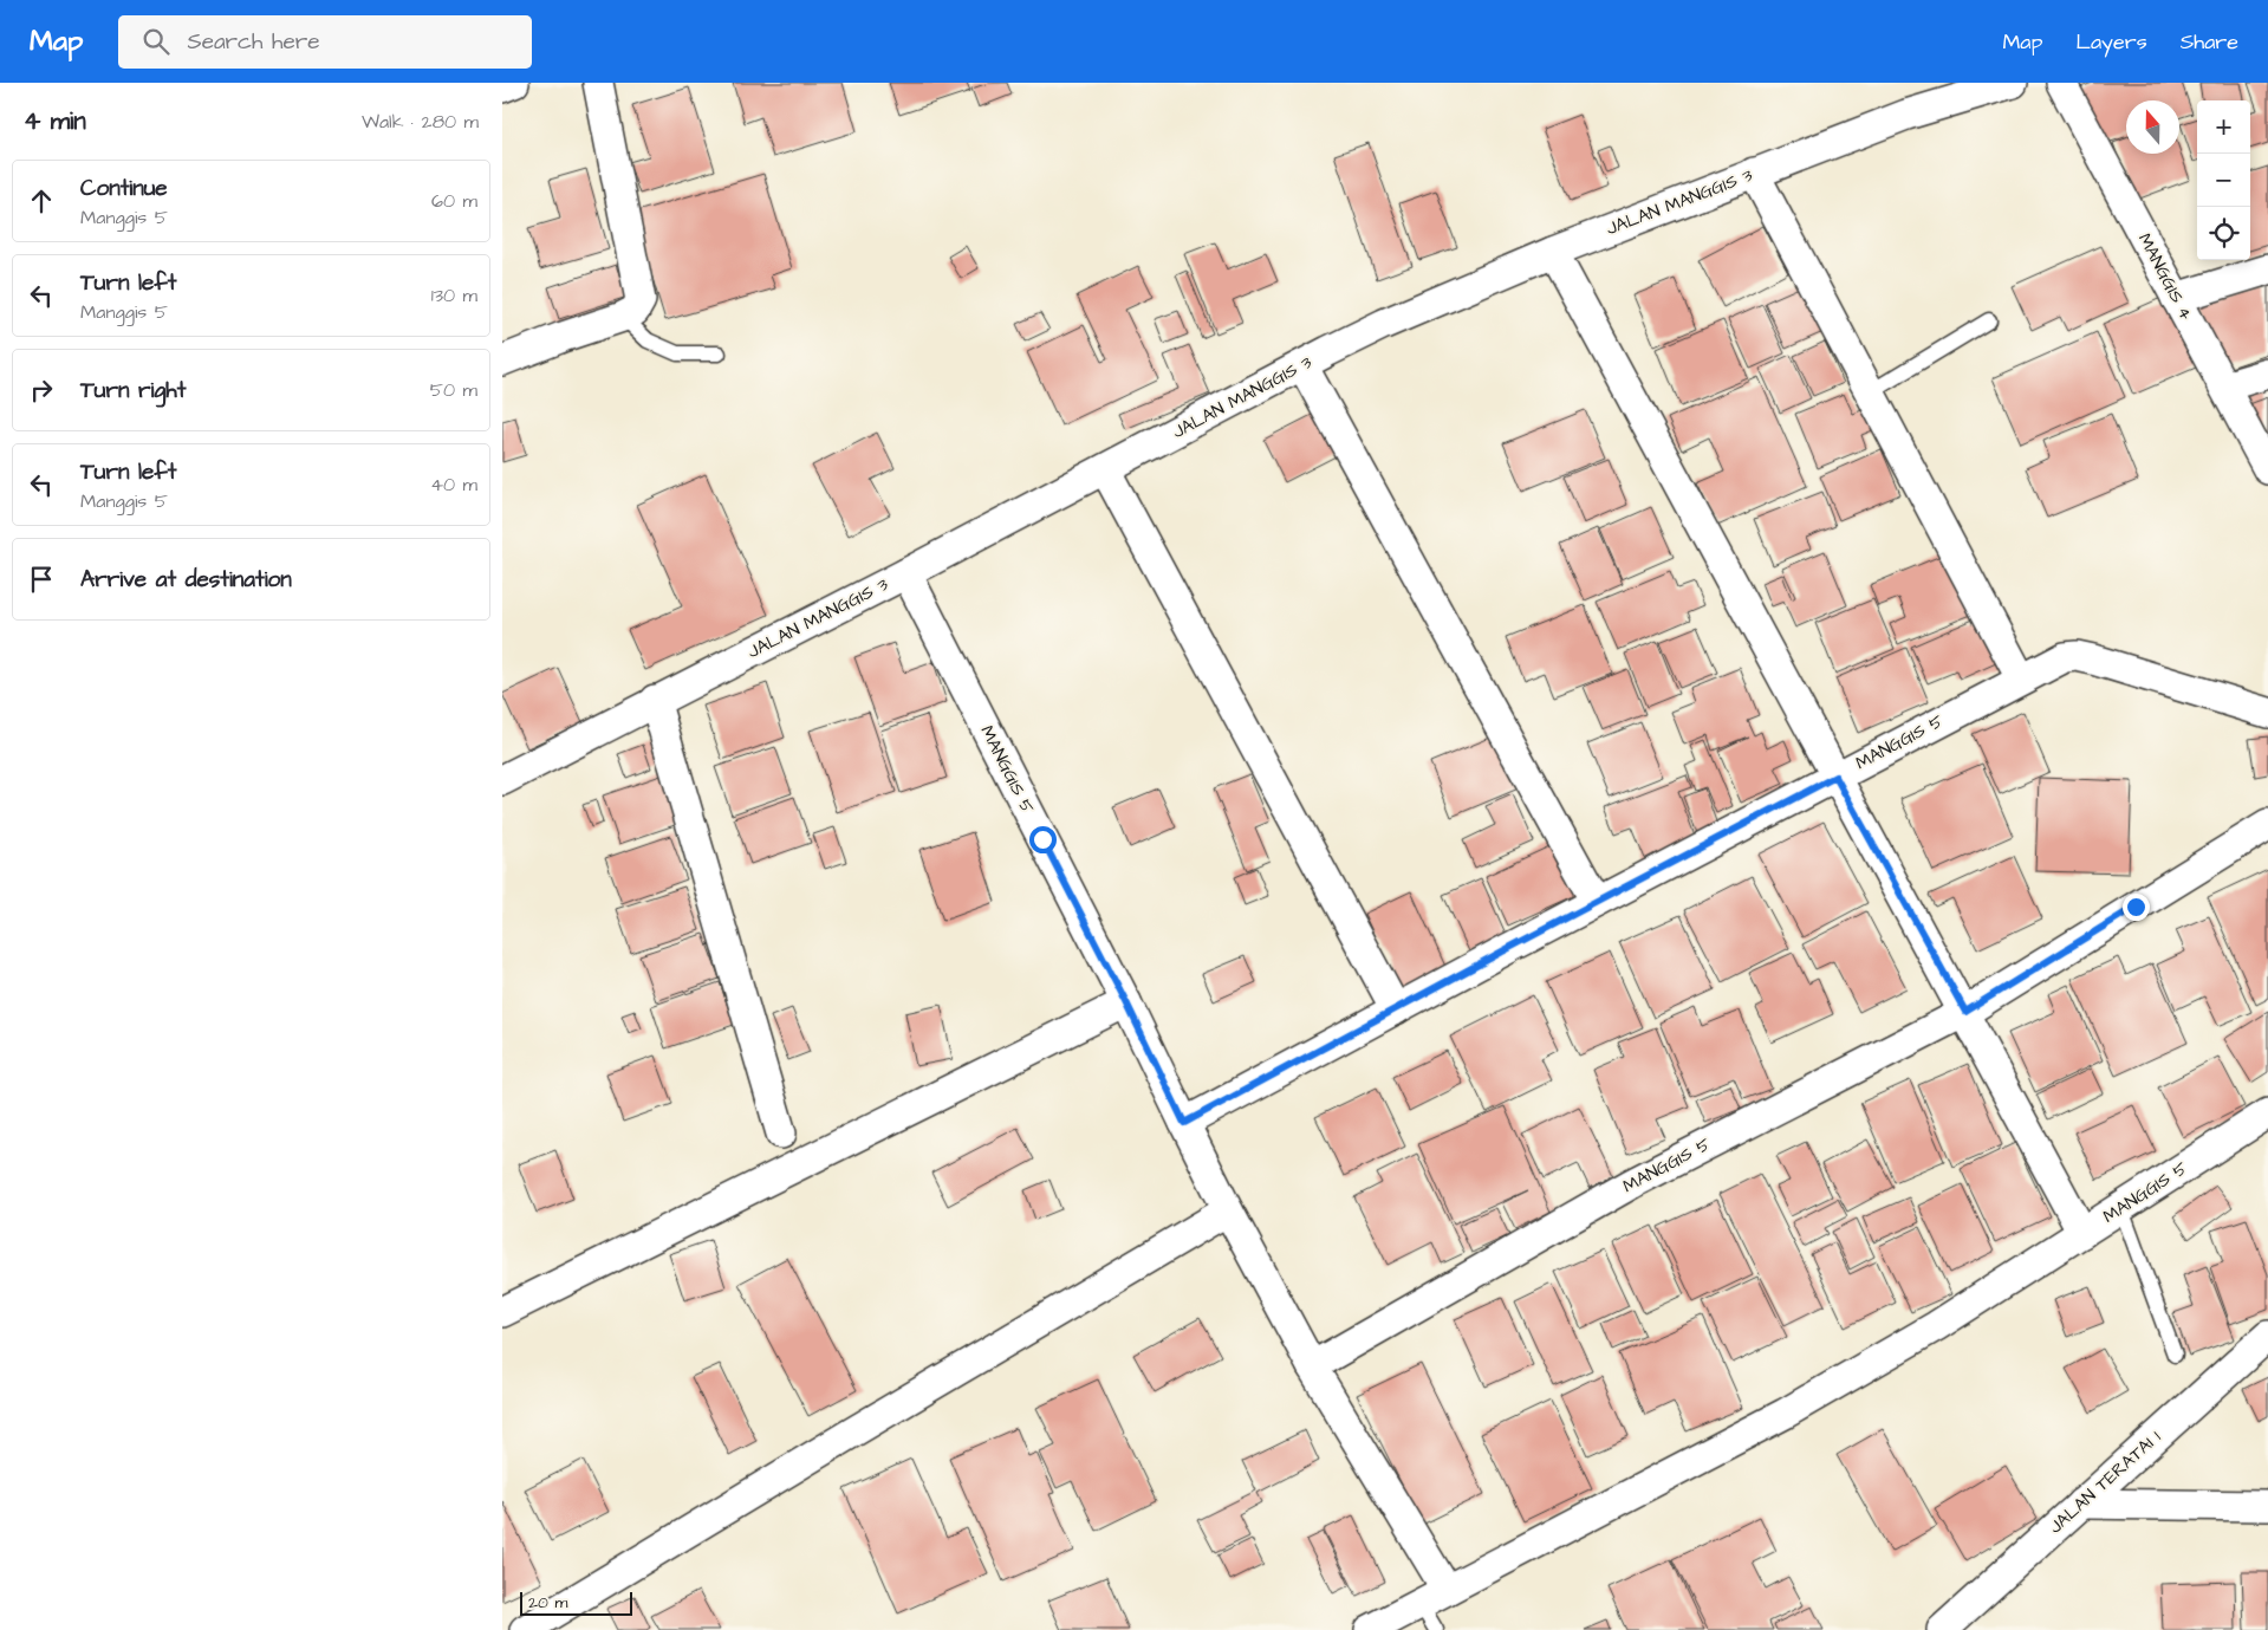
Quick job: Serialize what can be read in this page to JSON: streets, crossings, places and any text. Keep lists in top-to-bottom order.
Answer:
{
  "streets": {
    "street": [
      "JALAN MANGGIS 3",
      "MANGGIS 4",
      "MANGGIS 5",
      "JALAN TERATAI 1"
    ]
  },
  "crossings": [
    ["JALAN MANGGIS 3", "MANGGIS 5"]
  ],
  "scale_bar": "20 m",
  "north": "top",
  "page": {
    "header": "Map",
    "search": "Search here",
    "nav": ["Map", "Layers", "Share"],
    "heading": ["4 min", "Walk · 280 m"],
    "map_buttons": ["+", "−"],
    "list": [
      ["Continue", "Manggis 5", "60 m"],
      ["Turn left", "Manggis 5", "130 m"],
      ["Turn right", "50 m"],
      ["Turn left", "Manggis 5", "40 m"],
      "Arrive at destination"
    ],
    "scale": "20 m"
  }
}
